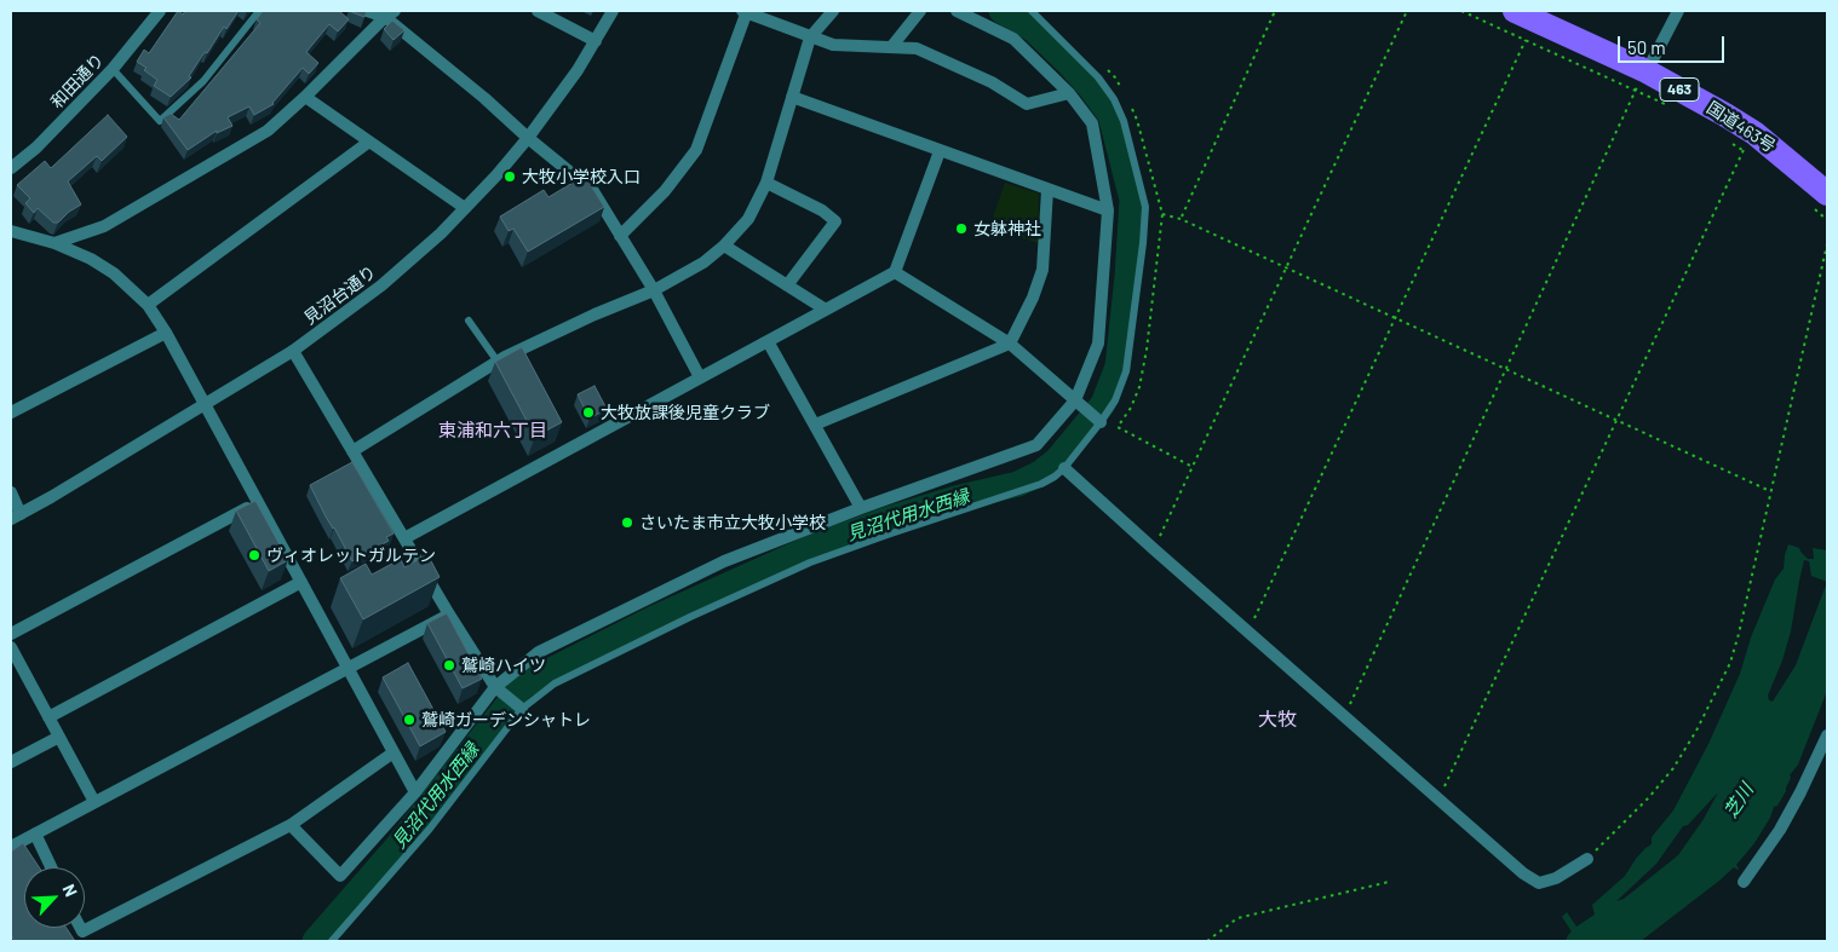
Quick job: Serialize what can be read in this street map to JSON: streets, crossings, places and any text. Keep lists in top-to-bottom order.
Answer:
{
  "streets": {
    "highway": ["463", "国道463号"],
    "street": ["和田通り", "見沼台通り"]
  },
  "districts": ["東浦和六丁目", "大牧"],
  "water": ["見沼代用水西縁", "芝川"],
  "places": [
    "大牧小学校入口",
    "女躰神社",
    "大牧放課後児童クラブ",
    "さいたま市立大牧小学校",
    "ヴィオレットガルテン",
    "鷲崎ハイツ",
    "鷲崎ガーデンシャトレ"
  ],
  "scale_bar": "50 m",
  "north": "top right"
}
